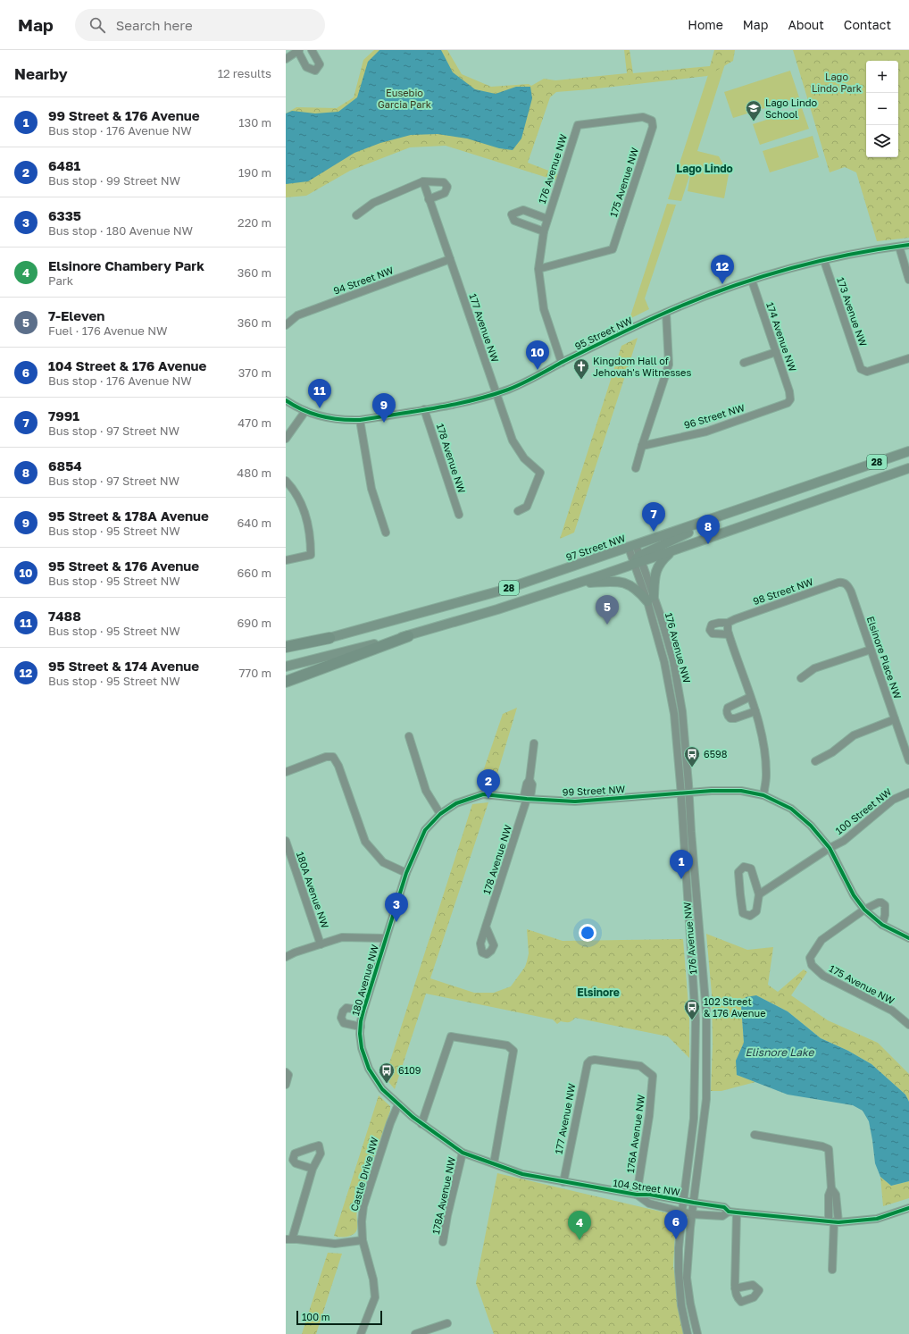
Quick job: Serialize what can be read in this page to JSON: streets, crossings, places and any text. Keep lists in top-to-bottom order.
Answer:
{
  "streets": {
    "main road": ["28", "97 Street NW"],
    "street": [
      "176 Avenue NW",
      "175 Avenue NW",
      "94 Street NW",
      "173 Avenue NW",
      "177 Avenue NW",
      "95 Street NW",
      "174 Avenue NW",
      "96 Street NW",
      "178 Avenue NW",
      "98 Street NW",
      "Elsinore Place NW",
      "99 Street NW",
      "100 Street NW",
      "180A Avenue NW",
      "180 Avenue NW",
      "176A Avenue NW",
      "Castle Drive NW",
      "104 Street NW",
      "178A Avenue NW"
    ]
  },
  "crossings": [
    ["176 Avenue NW", "175 Avenue NW"],
    ["176 Avenue NW", "95 Street NW"],
    ["176 Avenue NW", "97 Street NW"],
    ["176 Avenue NW", "99 Street NW"],
    ["176 Avenue NW", "104 Street NW"],
    ["94 Street NW", "177 Avenue NW"],
    ["173 Avenue NW", "95 Street NW"],
    ["177 Avenue NW", "95 Street NW"],
    ["177 Avenue NW", "176A Avenue NW"],
    ["177 Avenue NW", "104 Street NW"],
    ["95 Street NW", "174 Avenue NW"],
    ["95 Street NW", "178 Avenue NW"],
    ["174 Avenue NW", "96 Street NW"],
    ["178 Avenue NW", "99 Street NW"],
    ["98 Street NW", "Elsinore Place NW"],
    ["99 Street NW", "100 Street NW"],
    ["99 Street NW", "180 Avenue NW"],
    ["180 Avenue NW", "Castle Drive NW"],
    ["180 Avenue NW", "104 Street NW"],
    ["176A Avenue NW", "104 Street NW"],
    ["Castle Drive NW", "104 Street NW"],
    ["104 Street NW", "178A Avenue NW"]
  ],
  "districts": ["Lago Lindo", "Elsinore"],
  "water": ["Elisnore Lake"],
  "parks": ["Lago Lindo Park", "Eusebio Garcia Park"],
  "places": {
    "school or university": ["Lago Lindo School"],
    "church": ["Kingdom Hall of Jehovah's Witnesses"],
    "bus stop": ["6598", "102 Street & 176 Avenue", "6109"]
  },
  "scale_bar": "100 m",
  "page": {
    "header": "Map",
    "search": "Search here",
    "nav": [
      "Home",
      "Map",
      "About",
      "Contact"
    ],
    "heading": ["Nearby", "12 results"],
    "map_buttons": ["+", "−"],
    "list": [
      {
        "mark": "1",
        "name": "99 Street & 176 Avenue",
        "note": "Bus stop · 176 Avenue NW",
        "value": "130 m"
      },
      {
        "mark": "2",
        "name": "6481",
        "note": "Bus stop · 99 Street NW",
        "value": "190 m"
      },
      {
        "mark": "3",
        "name": "6335",
        "note": "Bus stop · 180 Avenue NW",
        "value": "220 m"
      },
      {
        "mark": "4",
        "name": "Elsinore Chambery Park",
        "note": "Park",
        "value": "360 m"
      },
      {
        "mark": "5",
        "name": "7-Eleven",
        "note": "Fuel · 176 Avenue NW",
        "value": "360 m"
      },
      {
        "mark": "6",
        "name": "104 Street & 176 Avenue",
        "note": "Bus stop · 176 Avenue NW",
        "value": "370 m"
      },
      {
        "mark": "7",
        "name": "7991",
        "note": "Bus stop · 97 Street NW",
        "value": "470 m"
      },
      {
        "mark": "8",
        "name": "6854",
        "note": "Bus stop · 97 Street NW",
        "value": "480 m"
      },
      {
        "mark": "9",
        "name": "95 Street & 178A Avenue",
        "note": "Bus stop · 95 Street NW",
        "value": "640 m"
      },
      {
        "mark": "10",
        "name": "95 Street & 176 Avenue",
        "note": "Bus stop · 95 Street NW",
        "value": "660 m"
      },
      {
        "mark": "11",
        "name": "7488",
        "note": "Bus stop · 95 Street NW",
        "value": "690 m"
      },
      {
        "mark": "12",
        "name": "95 Street & 174 Avenue",
        "note": "Bus stop · 95 Street NW",
        "value": "770 m"
      }
    ],
    "pins": [
      "12",
      "10",
      "11",
      "9",
      "7",
      "8",
      "5",
      "2",
      "1",
      "3",
      "6",
      "4"
    ],
    "scale": "100 m"
  }
}
